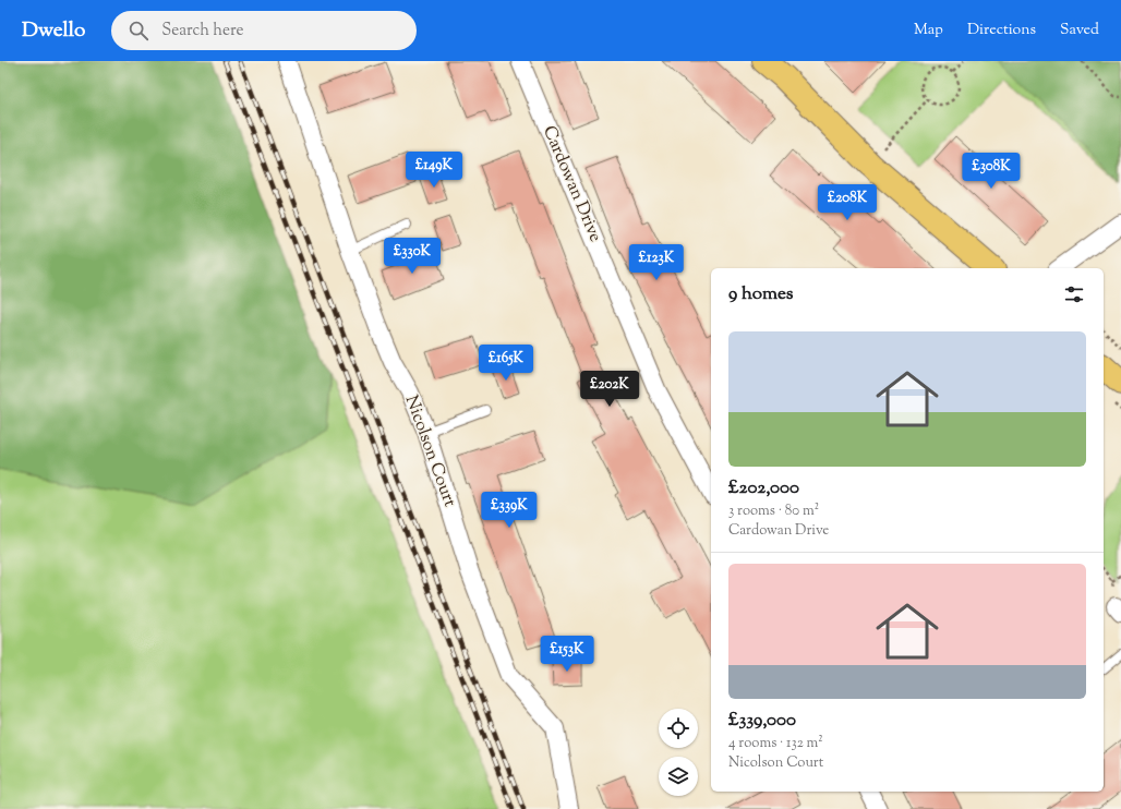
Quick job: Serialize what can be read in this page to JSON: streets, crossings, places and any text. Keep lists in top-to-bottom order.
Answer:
{
  "streets": {
    "street": ["Cardowan Drive", "Nicolson Court"]
  },
  "page": {
    "header": "Dwello",
    "search": "Search here",
    "nav": ["Map", "Directions", "Saved"],
    "price": [
      "£149K",
      "£308K",
      "£208K",
      "£330K",
      "£123K",
      "£165K",
      "£202K",
      "£339K",
      "£153K"
    ],
    "heading": "9 homes",
    "list": [
      {
        "name": "£202,000",
        "note": "3 rooms · 80 m² · Cardowan Drive"
      },
      {
        "name": "£339,000",
        "note": "4 rooms · 132 m² · Nicolson Court"
      }
    ]
  }
}
